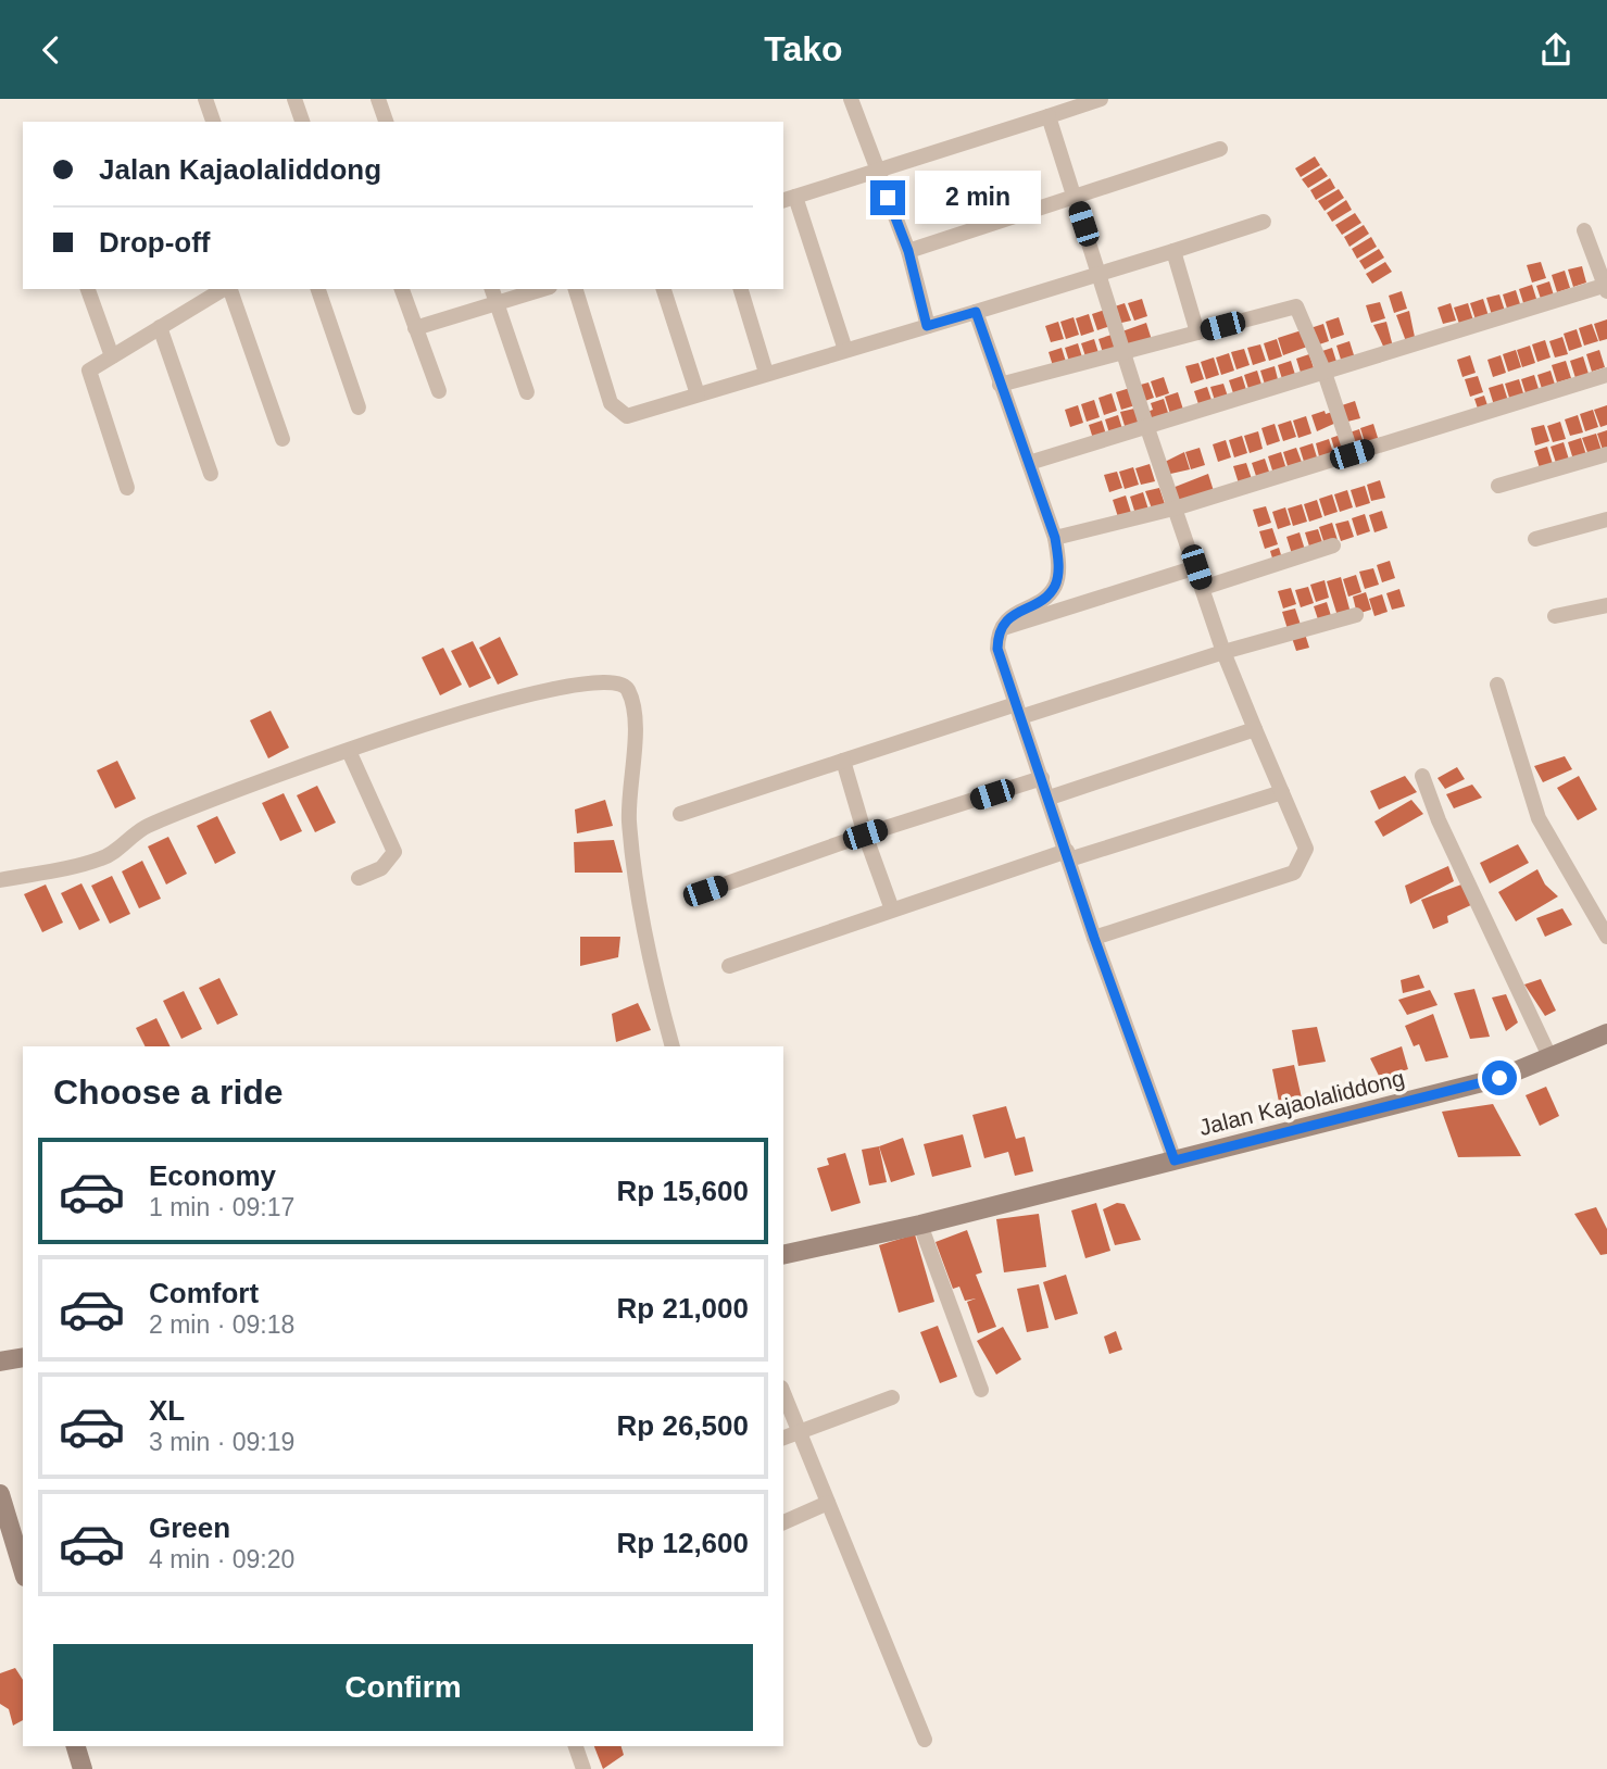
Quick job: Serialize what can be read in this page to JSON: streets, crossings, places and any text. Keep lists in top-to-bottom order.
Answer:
{
  "streets": {
    "street": ["Jalan Kajaolaliddong"]
  },
  "page": {
    "header": "Tako",
    "banner": ["Jalan Kajaolaliddong", "Drop-off"],
    "bubble": "2 min",
    "heading": "Choose a ride",
    "list": [
      {
        "name": "Economy",
        "note": "1 min · 09:17",
        "value": "Rp 15,600"
      },
      {
        "name": "Comfort",
        "note": "2 min · 09:18",
        "value": "Rp 21,000"
      },
      {
        "name": "XL",
        "note": "3 min · 09:19",
        "value": "Rp 26,500"
      },
      {
        "name": "Green",
        "note": "4 min · 09:20",
        "value": "Rp 12,600"
      }
    ],
    "buttons": "Confirm"
  }
}
